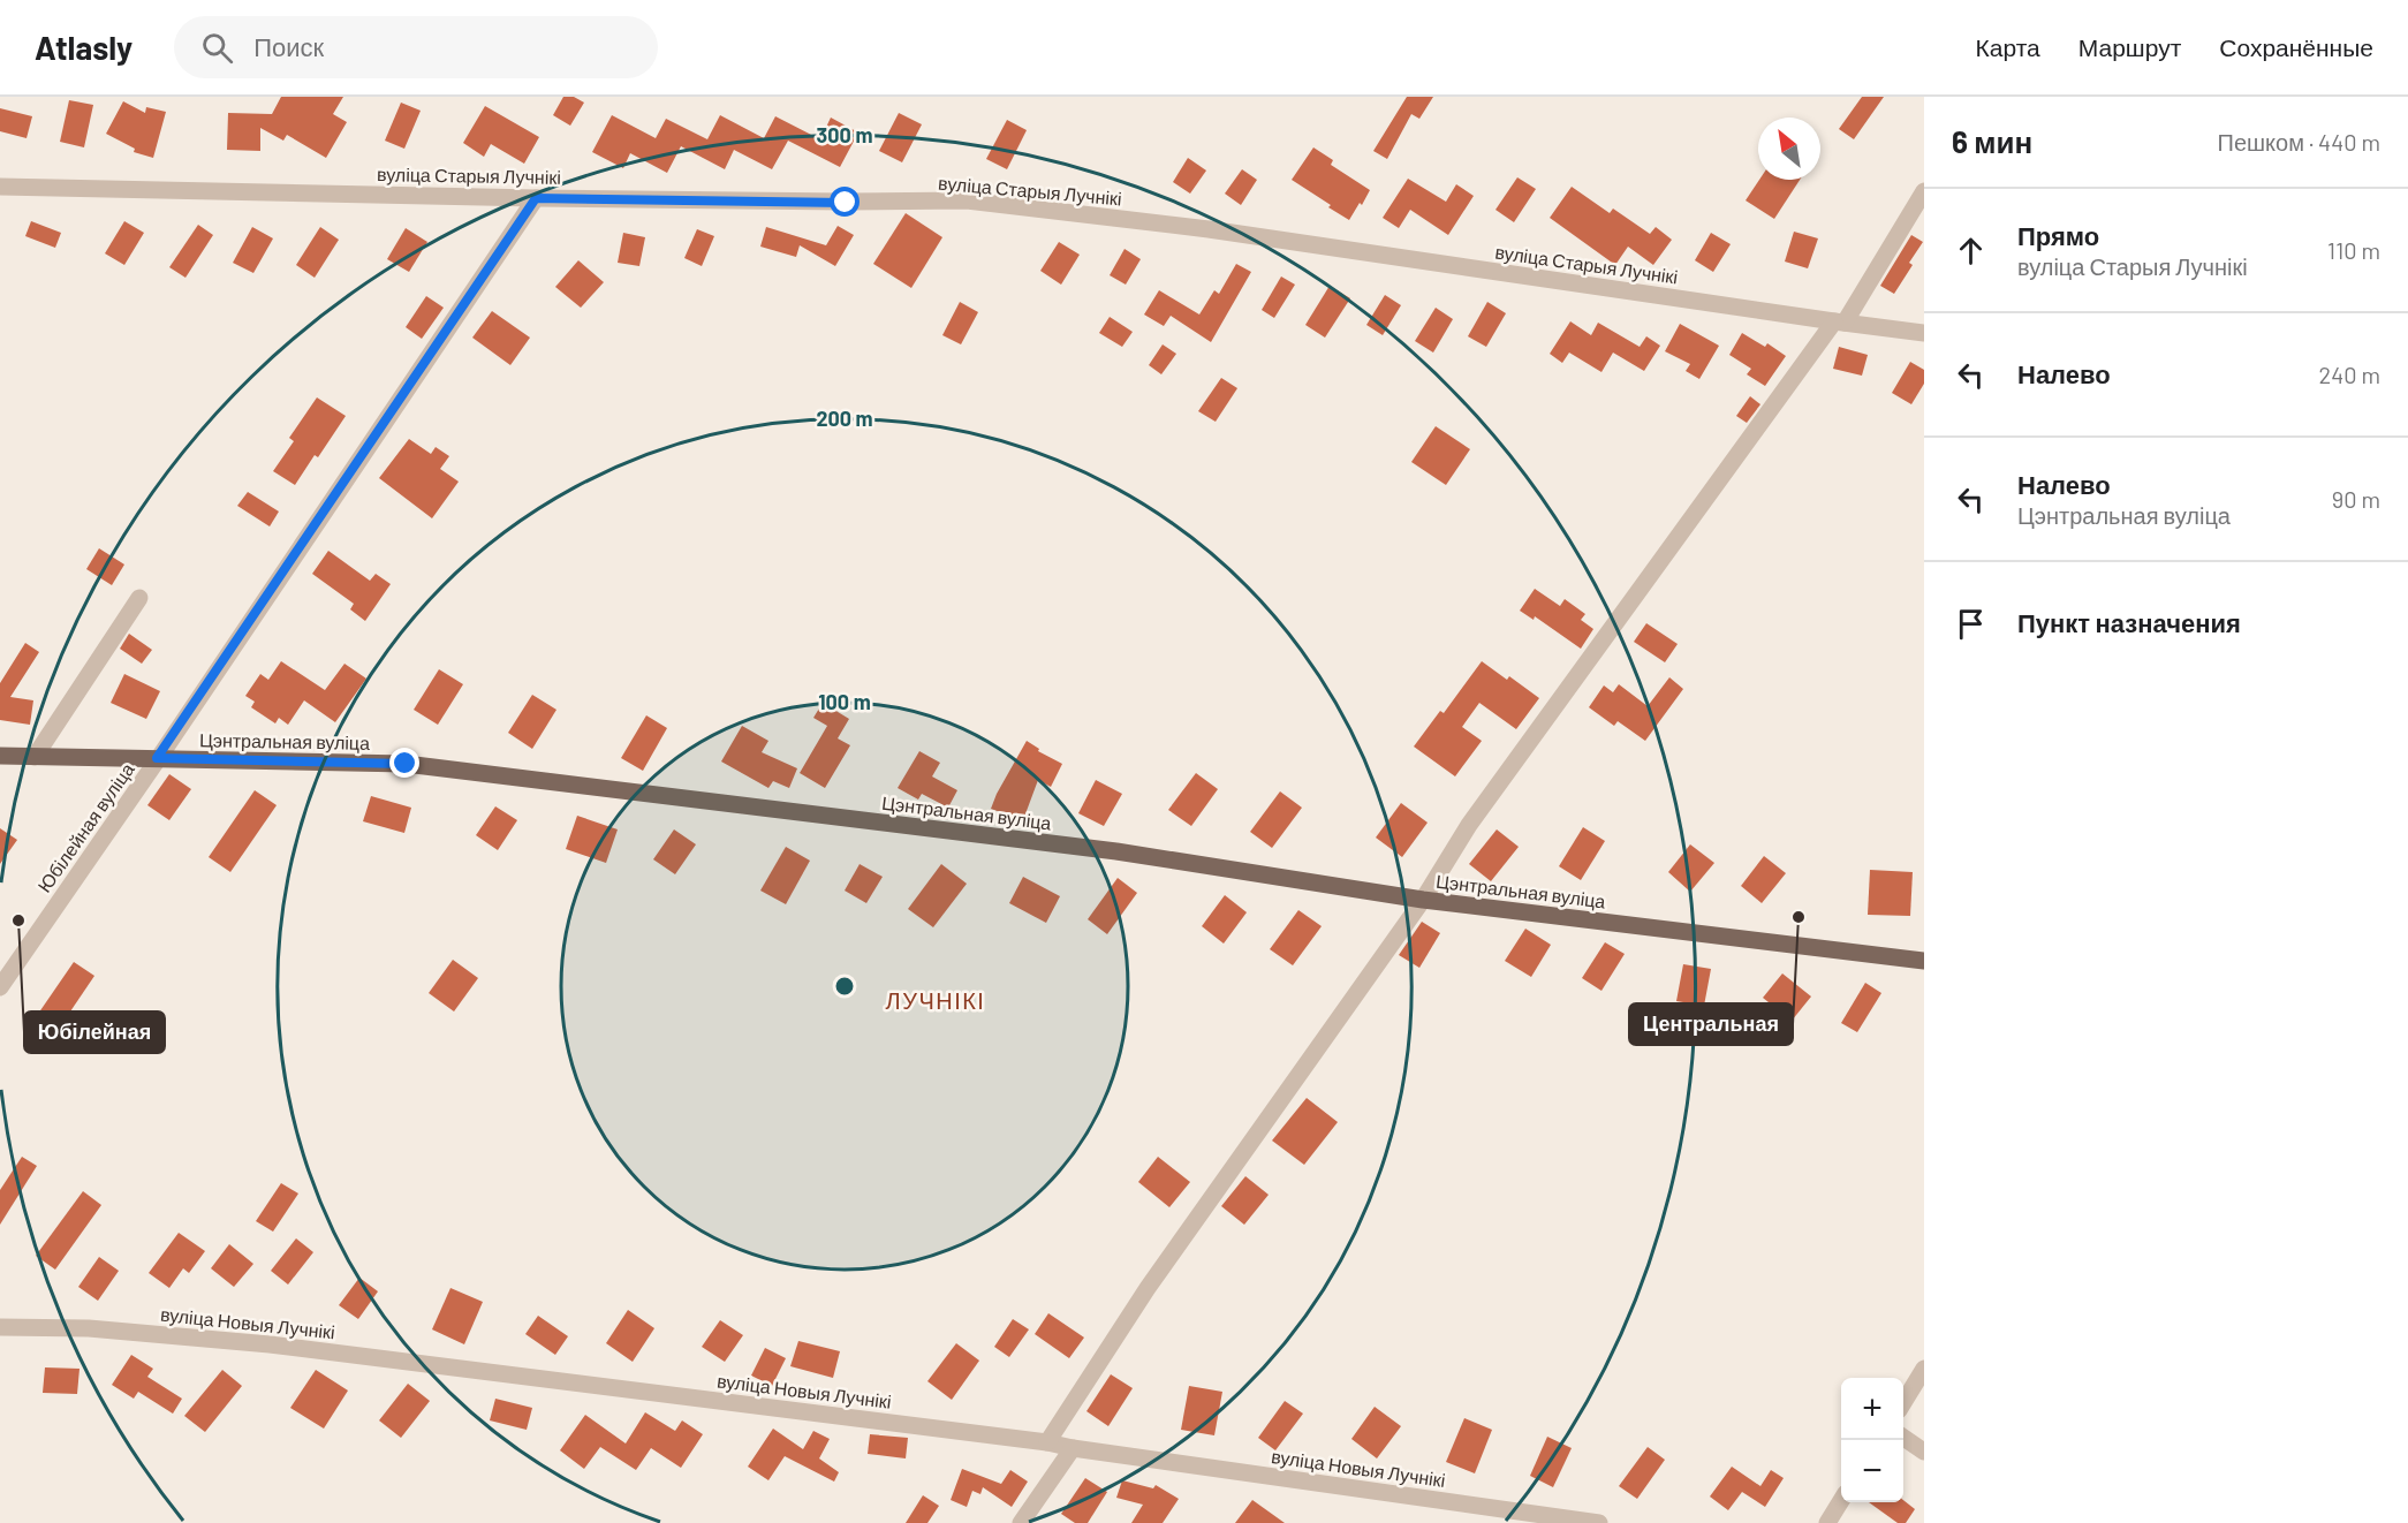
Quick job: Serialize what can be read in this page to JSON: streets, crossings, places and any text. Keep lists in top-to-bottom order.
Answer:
{
  "streets": {
    "main road": ["Цэнтральная вуліца"],
    "street": ["вуліца Старыя Лучнікі", "Юбілейная вуліца", "вуліца Новыя Лучнікі"]
  },
  "crossings": [
    ["вуліца Старыя Лучнікі", "Юбілейная вуліца"],
    ["Цэнтральная вуліца", "Юбілейная вуліца"]
  ],
  "districts": ["ЛУЧНІКІ"],
  "places": ["Центральная", "Юбілейная"],
  "north": "top left",
  "page": {
    "header": "Atlasly",
    "search": "Поиск",
    "nav": ["Карта", "Маршрут", "Сохранённые"],
    "heading": ["6 мин", "Пешком · 440 m"],
    "list": [
      ["Прямо", "вуліца Старыя Лучнікі", "110 m"],
      ["Налево", "240 m"],
      ["Налево", "Цэнтральная вуліца", "90 m"],
      "Пункт назначения"
    ],
    "map_buttons": ["+", "−"]
  },
  "rings": ["300 m", "200 m", "100 m"]
}
